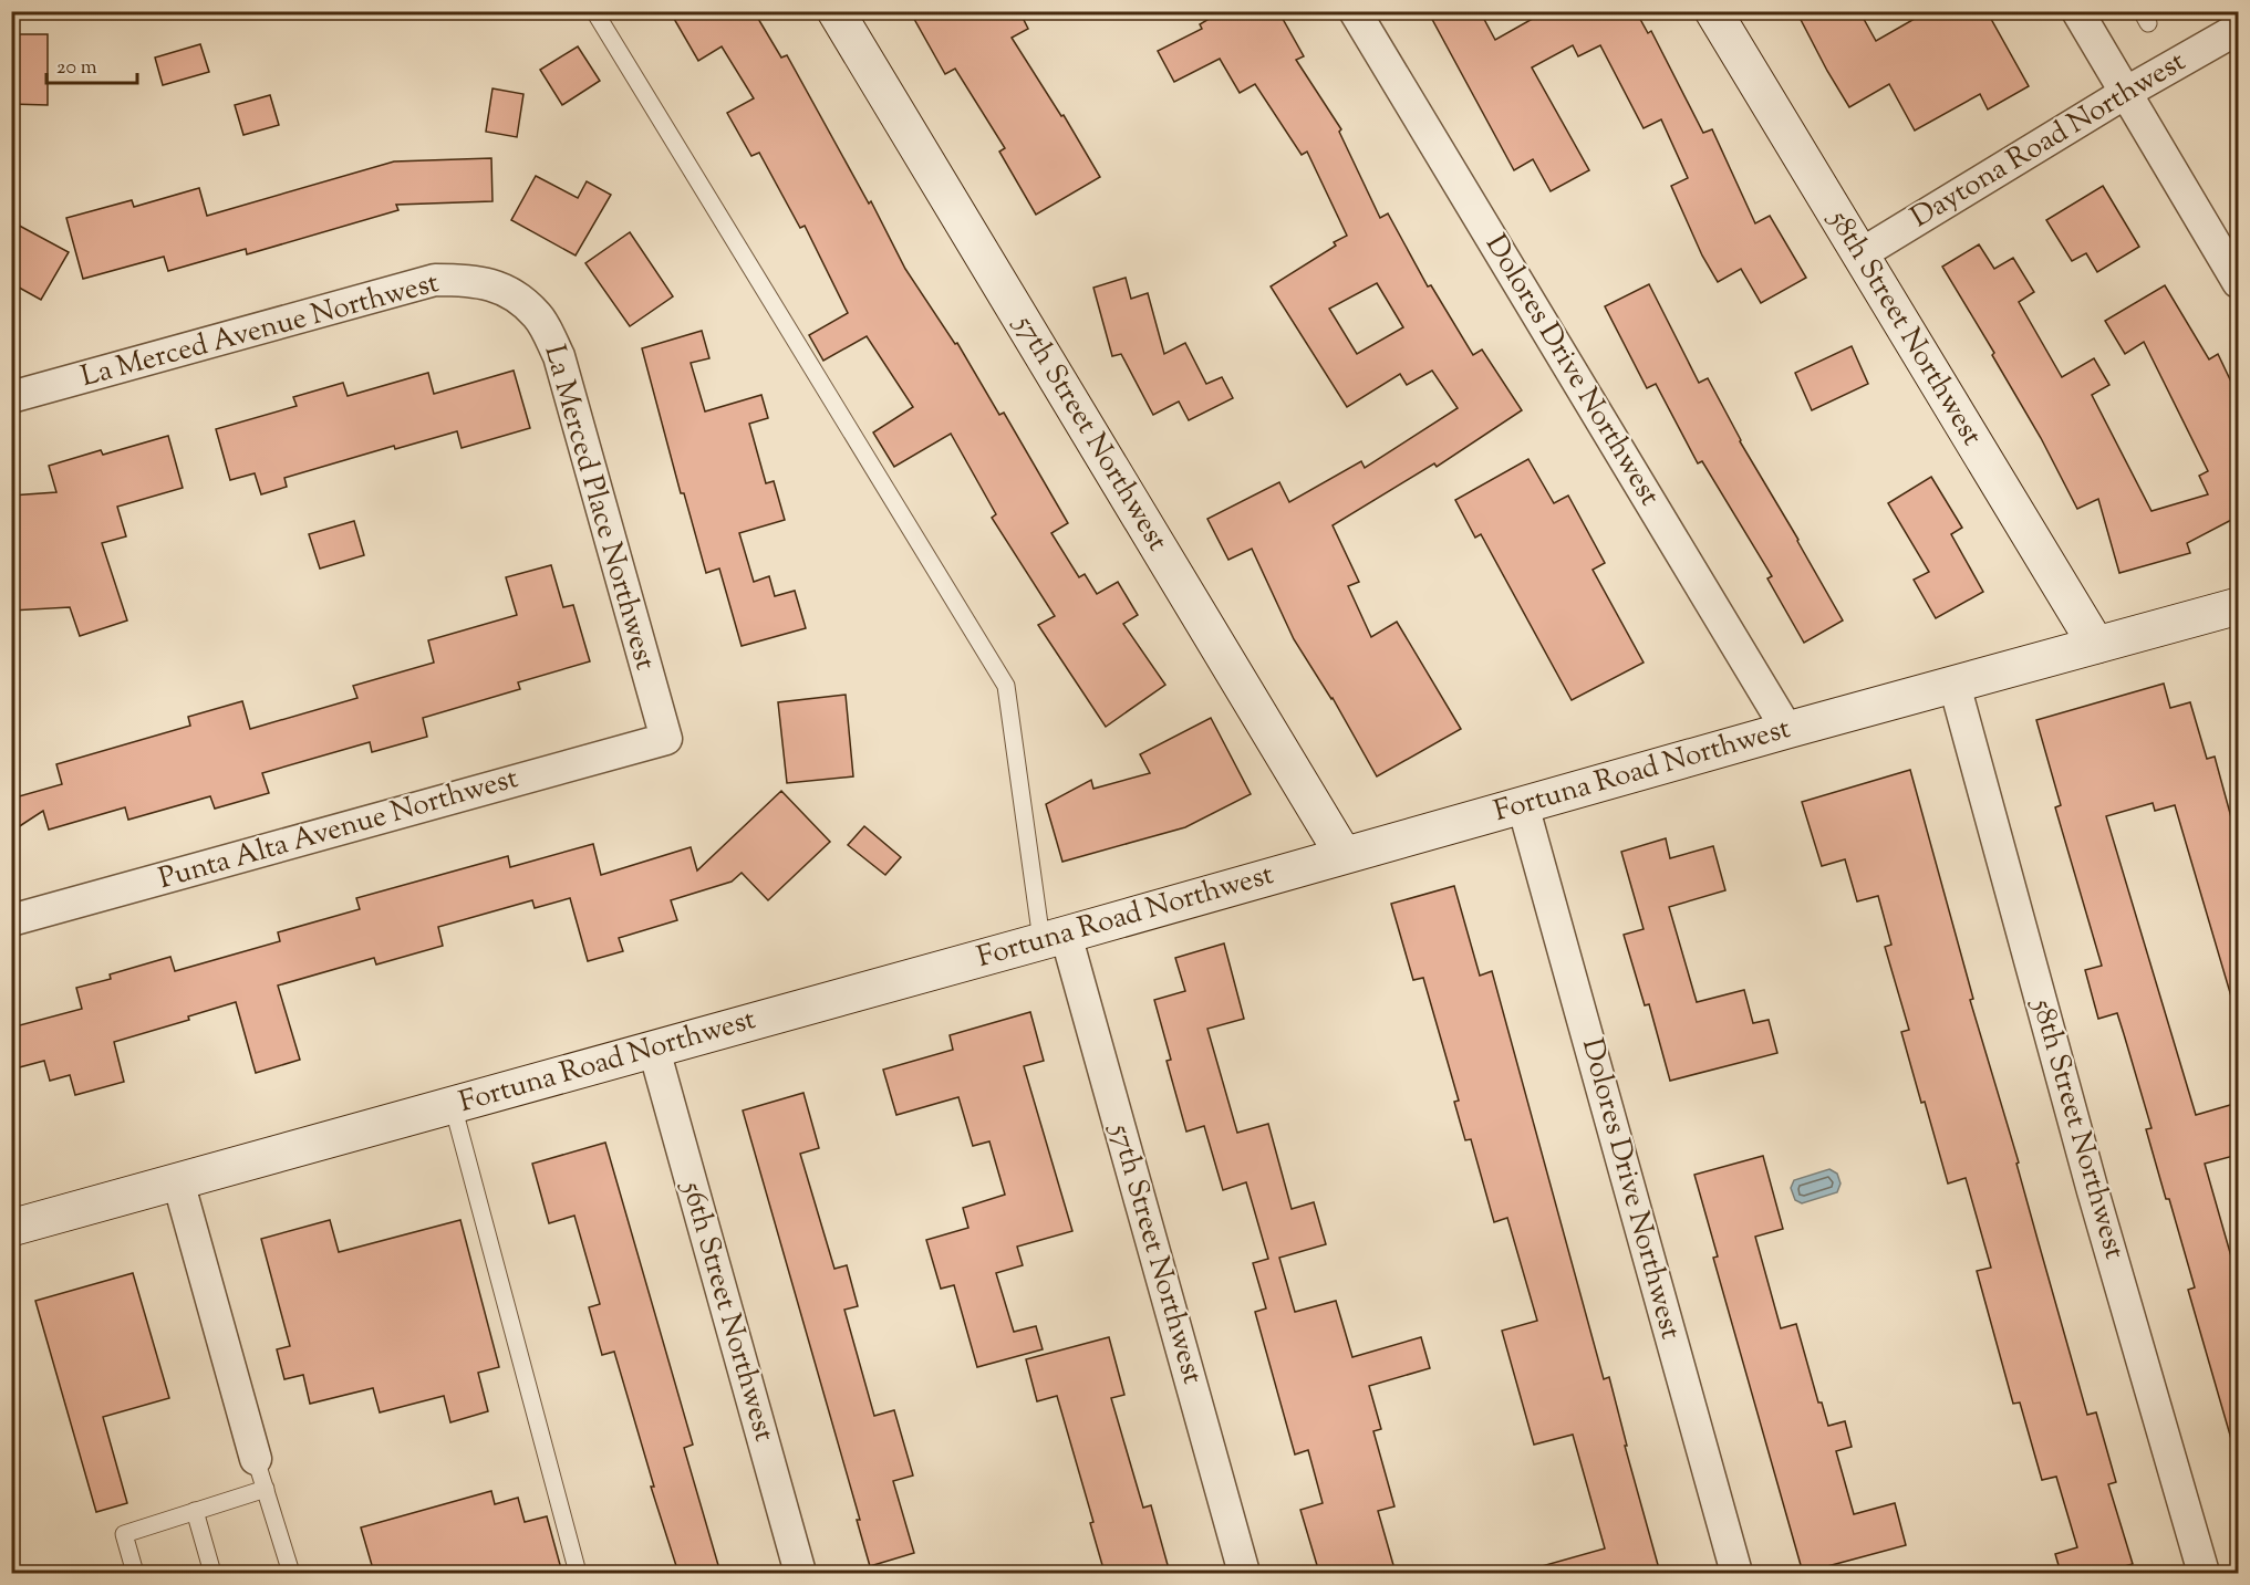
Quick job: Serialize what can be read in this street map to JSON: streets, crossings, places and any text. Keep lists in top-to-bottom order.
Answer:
{
  "streets": {
    "street": [
      "Daytona Road Northwest",
      "58th Street Northwest",
      "La Merced Avenue Northwest",
      "Dolores Drive Northwest",
      "57th Street Northwest",
      "La Merced Place Northwest",
      "Fortuna Road Northwest",
      "Punta Alta Avenue Northwest",
      "56th Street Northwest"
    ]
  },
  "crossings": [
    ["Daytona Road Northwest", "58th Street Northwest"],
    ["58th Street Northwest", "Fortuna Road Northwest"],
    ["La Merced Avenue Northwest", "La Merced Place Northwest"],
    ["Dolores Drive Northwest", "Fortuna Road Northwest"],
    ["57th Street Northwest", "Fortuna Road Northwest"],
    ["La Merced Place Northwest", "Punta Alta Avenue Northwest"],
    ["Fortuna Road Northwest", "56th Street Northwest"]
  ],
  "scale_bar": "20 m"
}
